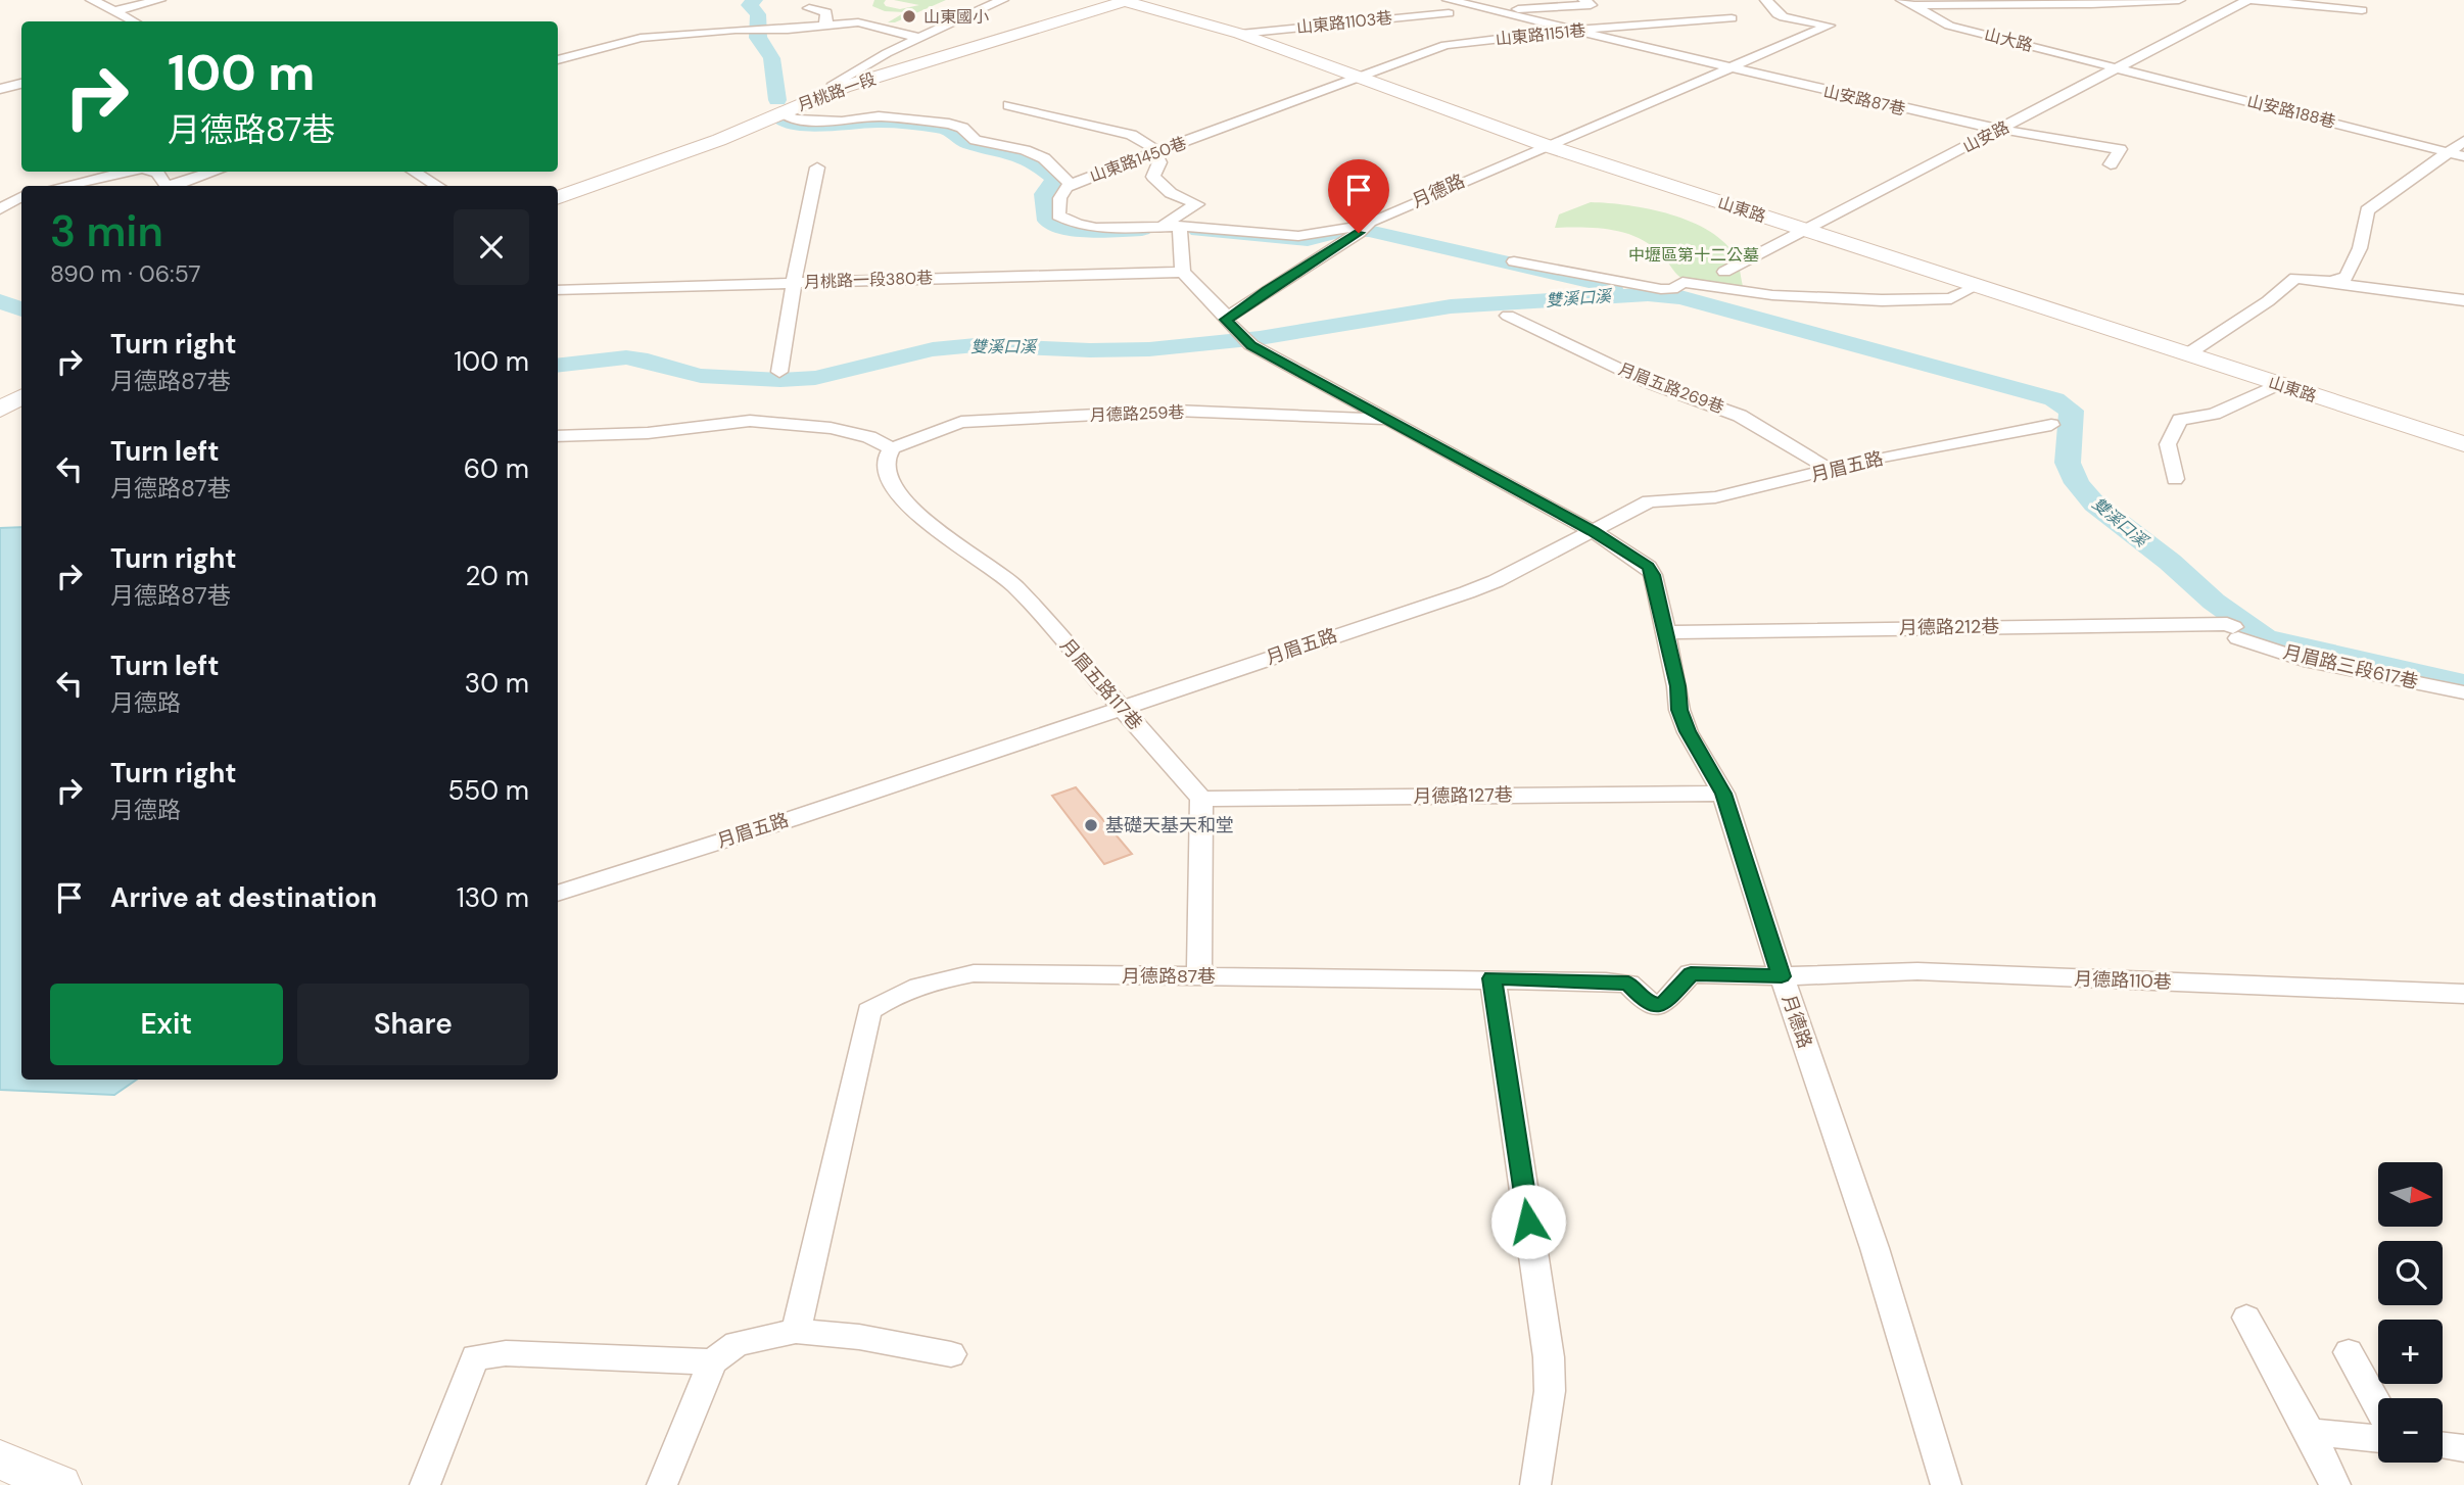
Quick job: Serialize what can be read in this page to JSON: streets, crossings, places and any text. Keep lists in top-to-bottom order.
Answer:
{
  "streets": {
    "street": [
      "山東路1103巷",
      "山東路1151巷",
      "山大路",
      "月桃路一段",
      "山安路87巷",
      "山安路188巷",
      "山安路",
      "山東路1450巷",
      "月德路",
      "山東路",
      "月桃路一段380巷",
      "月眉五路269巷",
      "月德路259巷",
      "月眉五路",
      "月德路212巷",
      "月眉路三段617巷",
      "月眉五路117巷",
      "月德路127巷",
      "月德路87巷",
      "月德路110巷"
    ]
  },
  "crossings": [
    ["山東路1103巷", "山東路"],
    ["山東路1151巷", "山安路87巷"],
    ["山東路1151巷", "山東路1450巷"],
    ["山東路1151巷", "山東路"],
    ["山大路", "山安路188巷"],
    ["山大路", "山安路"],
    ["月桃路一段", "山東路"],
    ["山安路87巷", "山安路"],
    ["山安路87巷", "月德路"],
    ["山安路188巷", "山安路"],
    ["山安路", "山東路"],
    ["山東路1450巷", "山東路"],
    ["月德路", "山東路"],
    ["月德路", "月德路259巷"],
    ["月德路", "月眉五路"],
    ["月德路", "月德路212巷"],
    ["月德路", "月德路127巷"],
    ["月德路", "月德路87巷"],
    ["月德路", "月德路110巷"],
    ["月眉五路269巷", "月眉五路"],
    ["月德路259巷", "月眉五路117巷"],
    ["月眉五路", "月眉五路117巷"],
    ["月德路212巷", "月眉路三段617巷"],
    ["月眉五路117巷", "月德路127巷"],
    ["月德路87巷", "月德路110巷"]
  ],
  "water": ["雙溪口溪"],
  "parks": ["中壢區第十二公墓"],
  "places": ["山東國小", "基礎天基天和堂"],
  "north": "right",
  "page": {
    "turn": ["100 m", "月德路87巷"],
    "heading": ["3 min", "890 m · 06:57"],
    "list": [
      {
        "name": "Turn right",
        "note": "月德路87巷",
        "value": "100 m"
      },
      {
        "name": "Turn left",
        "note": "月德路87巷",
        "value": "60 m"
      },
      {
        "name": "Turn right",
        "note": "月德路87巷",
        "value": "20 m"
      },
      {
        "name": "Turn left",
        "note": "月德路",
        "value": "30 m"
      },
      {
        "name": "Turn right",
        "note": "月德路",
        "value": "550 m"
      },
      {
        "name": "Arrive at destination",
        "value": "130 m"
      }
    ],
    "buttons": ["Exit", "Share"],
    "map_buttons": ["+", "−"]
  }
}
